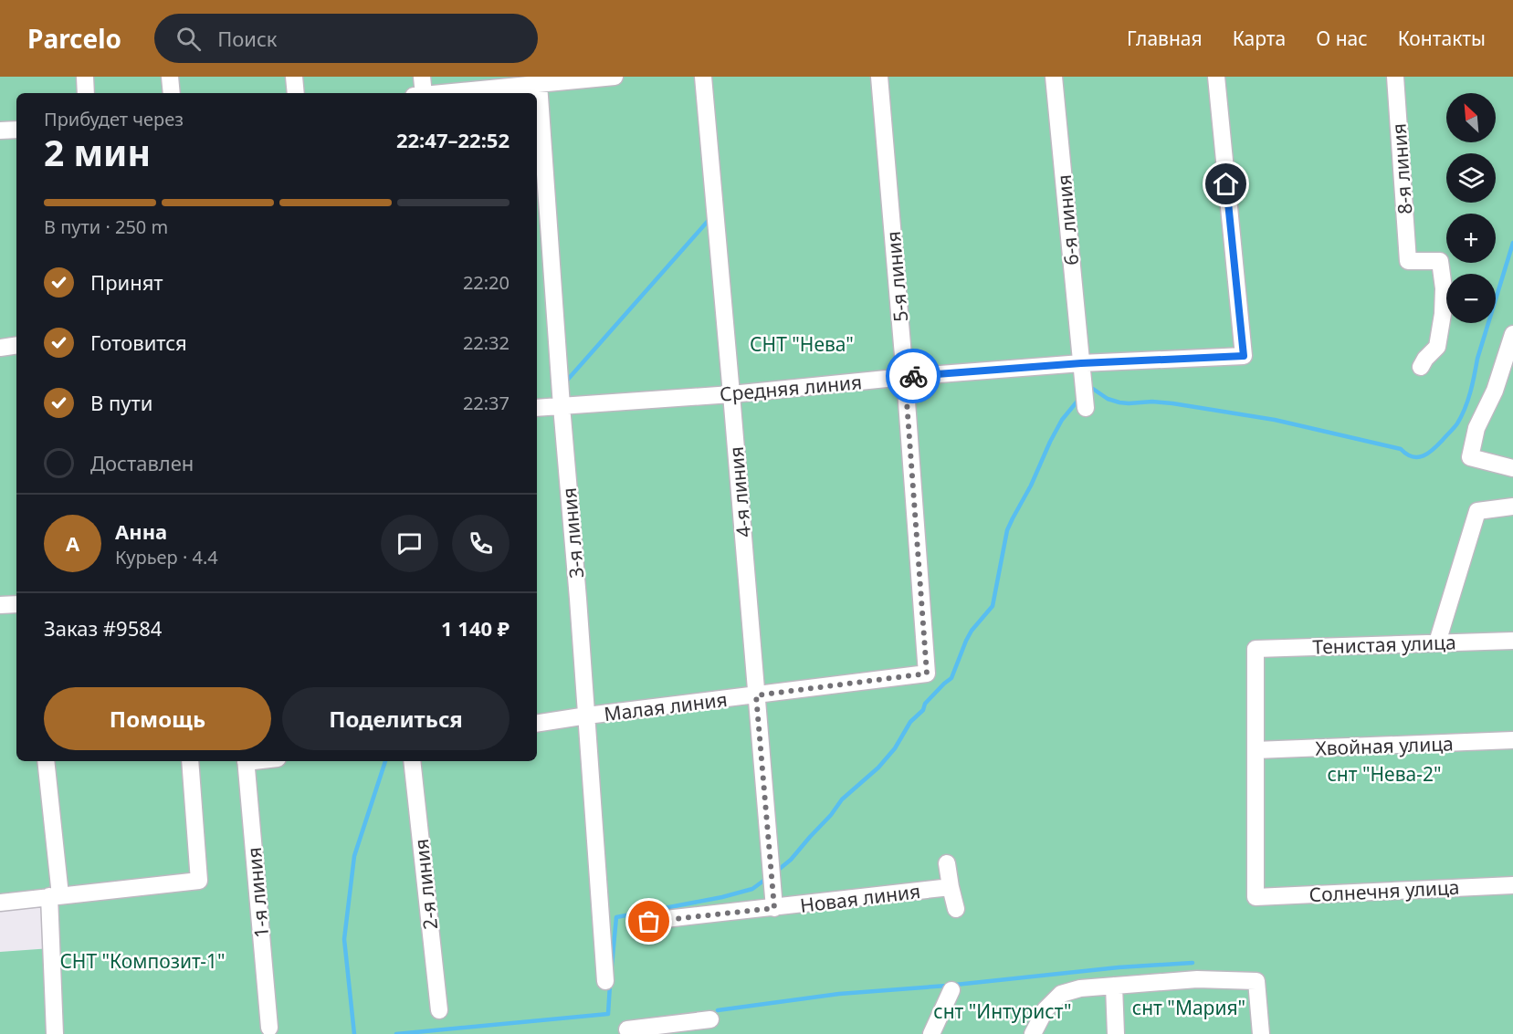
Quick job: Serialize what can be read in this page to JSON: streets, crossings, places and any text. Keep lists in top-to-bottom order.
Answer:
{
  "streets": {
    "street": [
      "8-я линия",
      "6-я линия",
      "5-я линия",
      "Средняя линия",
      "4-я линия",
      "3-я линия",
      "Тенистая улица",
      "Малая линия",
      "Хвойная улица",
      "2-я линия",
      "Солнечня улица",
      "1-я линия",
      "Новая линия"
    ]
  },
  "crossings": [
    ["6-я линия", "Средняя линия"],
    ["5-я линия", "Средняя линия"],
    ["5-я линия", "Малая линия"],
    ["Средняя линия", "4-я линия"],
    ["Средняя линия", "3-я линия"],
    ["4-я линия", "Малая линия"],
    ["4-я линия", "Новая линия"],
    ["3-я линия", "Малая линия"],
    ["Тенистая улица", "Хвойная улица"],
    ["Тенистая улица", "Солнечня улица"],
    ["Хвойная улица", "Солнечня улица"]
  ],
  "parks": [
    "СНТ \"Нева\"",
    "снт \"Нева-2\"",
    "СНТ \"Композит-1\"",
    "снт \"Мария\"",
    "снт \"Интурист\""
  ],
  "north": "top left",
  "page": {
    "header": "Parcelo",
    "search": "Поиск",
    "nav": [
      "Главная",
      "Карта",
      "О нас",
      "Контакты"
    ],
    "map_buttons": ["+", "−"],
    "heading": ["2 мин", "Прибудет через", "22:47–22:52"],
    "panel": [
      "Анна",
      "Курьер · 4.4",
      "Заказ #9584",
      "1 140 ₽"
    ],
    "bar": "В пути · 250 m",
    "list": [
      ["Принят", "22:20"],
      ["Готовится", "22:32"],
      ["В пути", "22:37"],
      "Доставлен"
    ],
    "round": "А",
    "buttons": ["Помощь", "Поделиться"]
  }
}
